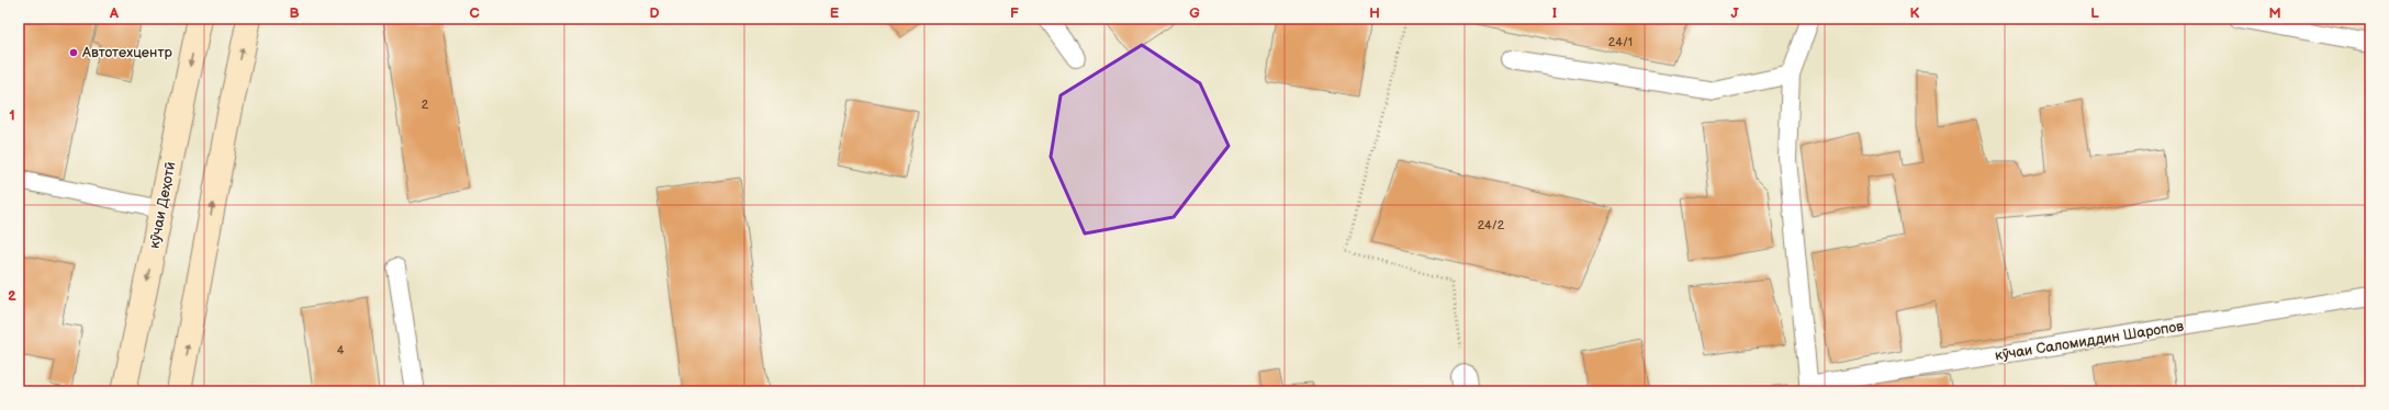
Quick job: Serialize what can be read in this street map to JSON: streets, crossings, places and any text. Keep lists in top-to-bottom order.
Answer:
{
  "streets": {
    "street": ["кӯчаи Деҳотӣ"],
    "lane": ["кӯчаи Саломиддин Шаропов"]
  },
  "places": ["Автотехцентр"],
  "house_numbers": [
    "24/1",
    "2",
    "24/2",
    "4"
  ],
  "grid": {
    "columns": [
      "A",
      "B",
      "C",
      "D",
      "E",
      "F",
      "G",
      "H",
      "I",
      "J",
      "K",
      "L",
      "M"
    ],
    "rows": ["1", "2"]
  }
}
